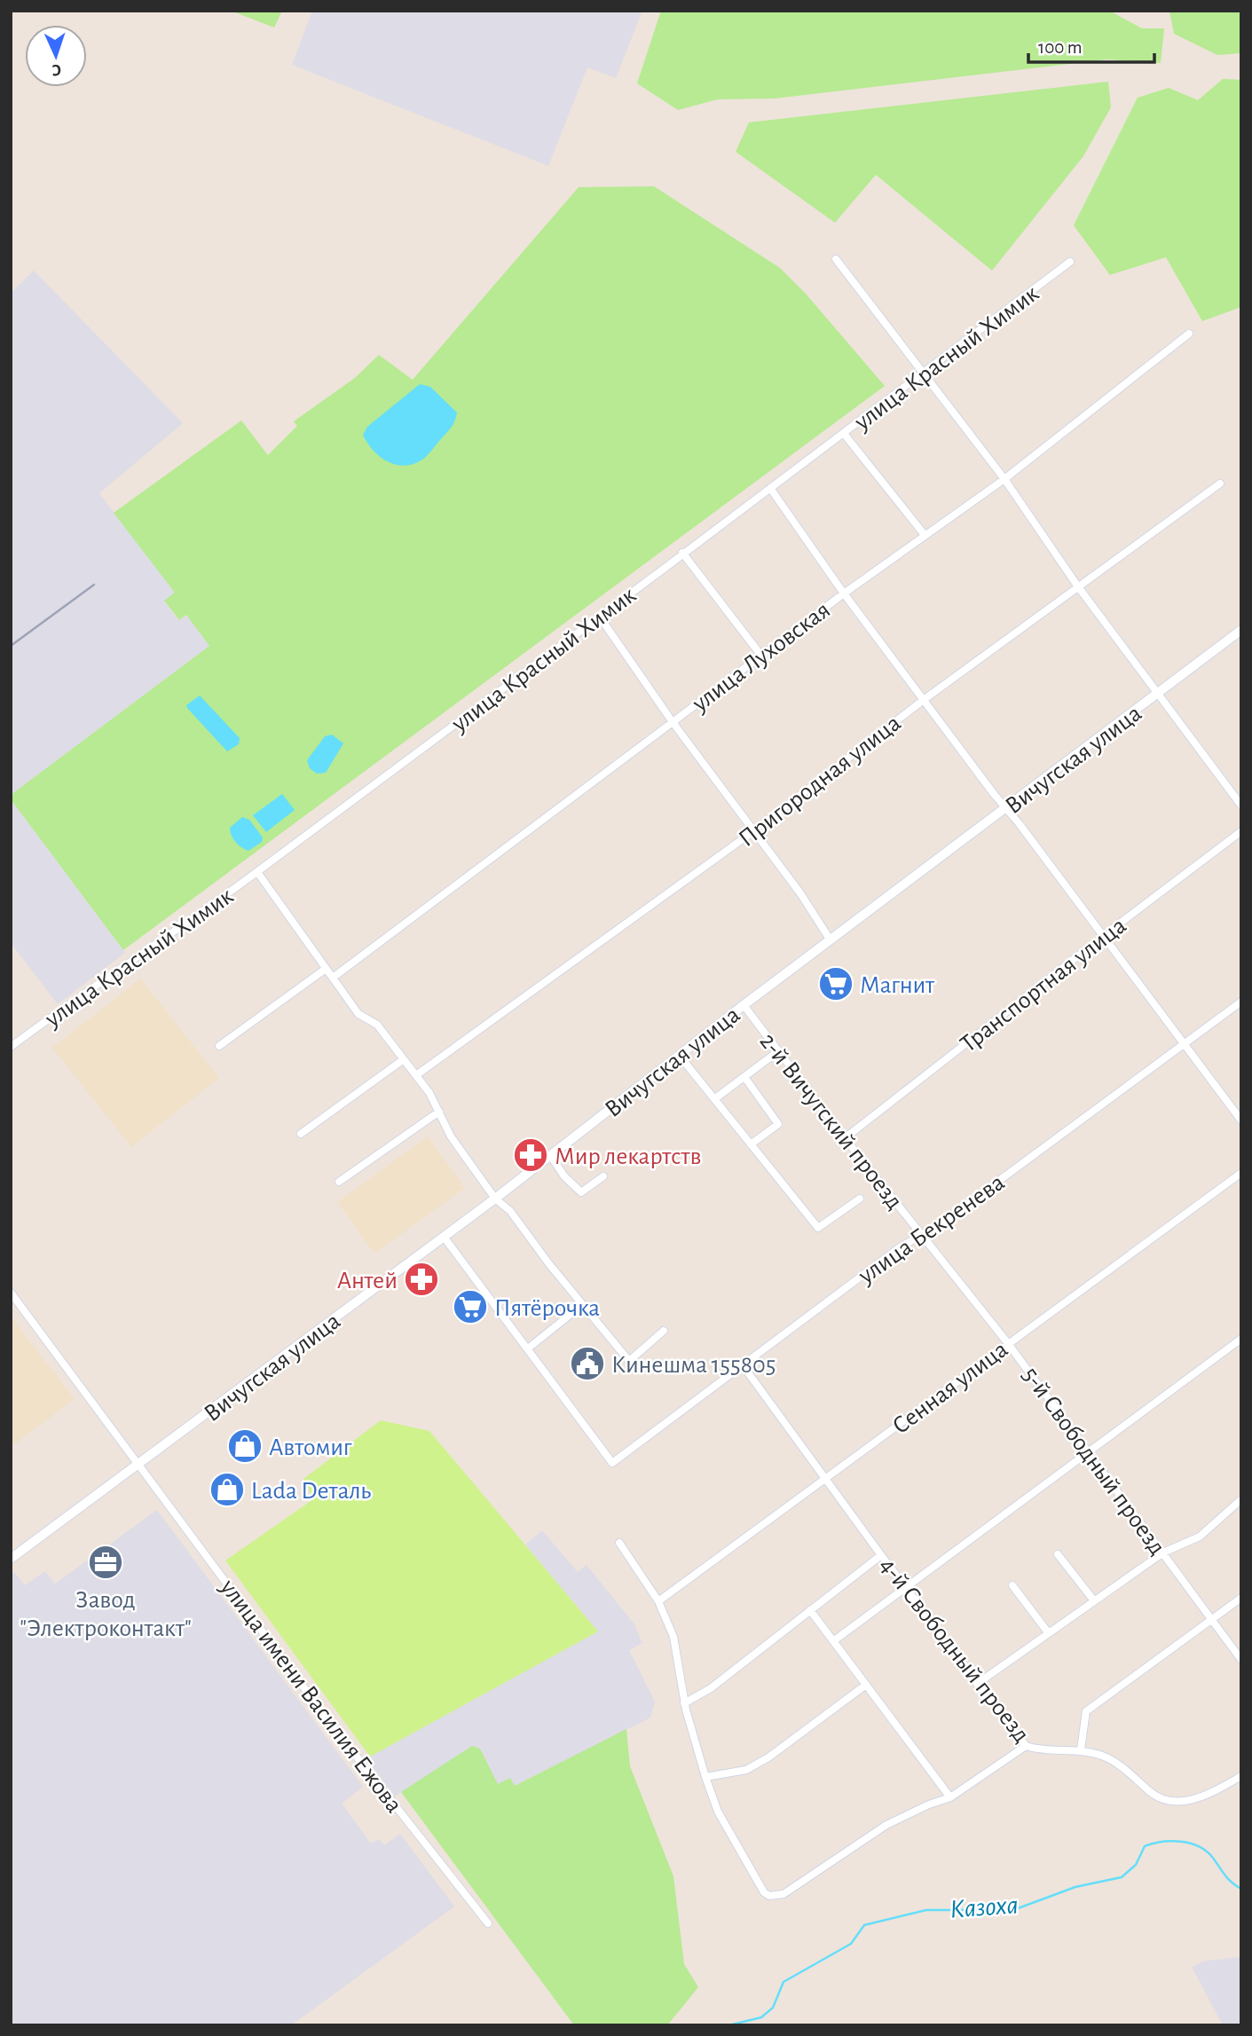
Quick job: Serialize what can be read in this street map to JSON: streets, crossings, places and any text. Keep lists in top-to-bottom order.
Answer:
{
  "streets": {
    "main road": ["Вичугская улица"],
    "street": [
      "улица Красный Химик",
      "улица Луховская",
      "Пригородная улица",
      "Транспортная улица",
      "2-й Вичугский проезд",
      "улица Бекренева",
      "Сенная улица",
      "5-й Свободный проезд",
      "4-й Свободный проезд",
      "улица имени Василия Ежова"
    ]
  },
  "crossings": [
    ["Вичугская улица", "2-й Вичугский проезд"],
    ["Вичугская улица", "улица имени Василия Ежова"],
    ["Транспортная улица", "2-й Вичугский проезд"],
    ["2-й Вичугский проезд", "улица Бекренева"],
    ["2-й Вичугский проезд", "5-й Свободный проезд"],
    ["улица Бекренева", "5-й Свободный проезд"],
    ["улица Бекренева", "4-й Свободный проезд"],
    ["Сенная улица", "5-й Свободный проезд"],
    ["Сенная улица", "4-й Свободный проезд"]
  ],
  "water": ["Казоха"],
  "places": {
    "supermarket": ["Магнит", "Пятёрочка"],
    "pharmacy": ["Мир лекартств", "Антей"],
    "public building": ["Кинешма 155805"],
    "shop": ["Автомиг", "Lada Dеталь"],
    "office": ["Завод \"Электроконтакт\""]
  },
  "scale_bar": "100 m",
  "north": "bottom"
}
